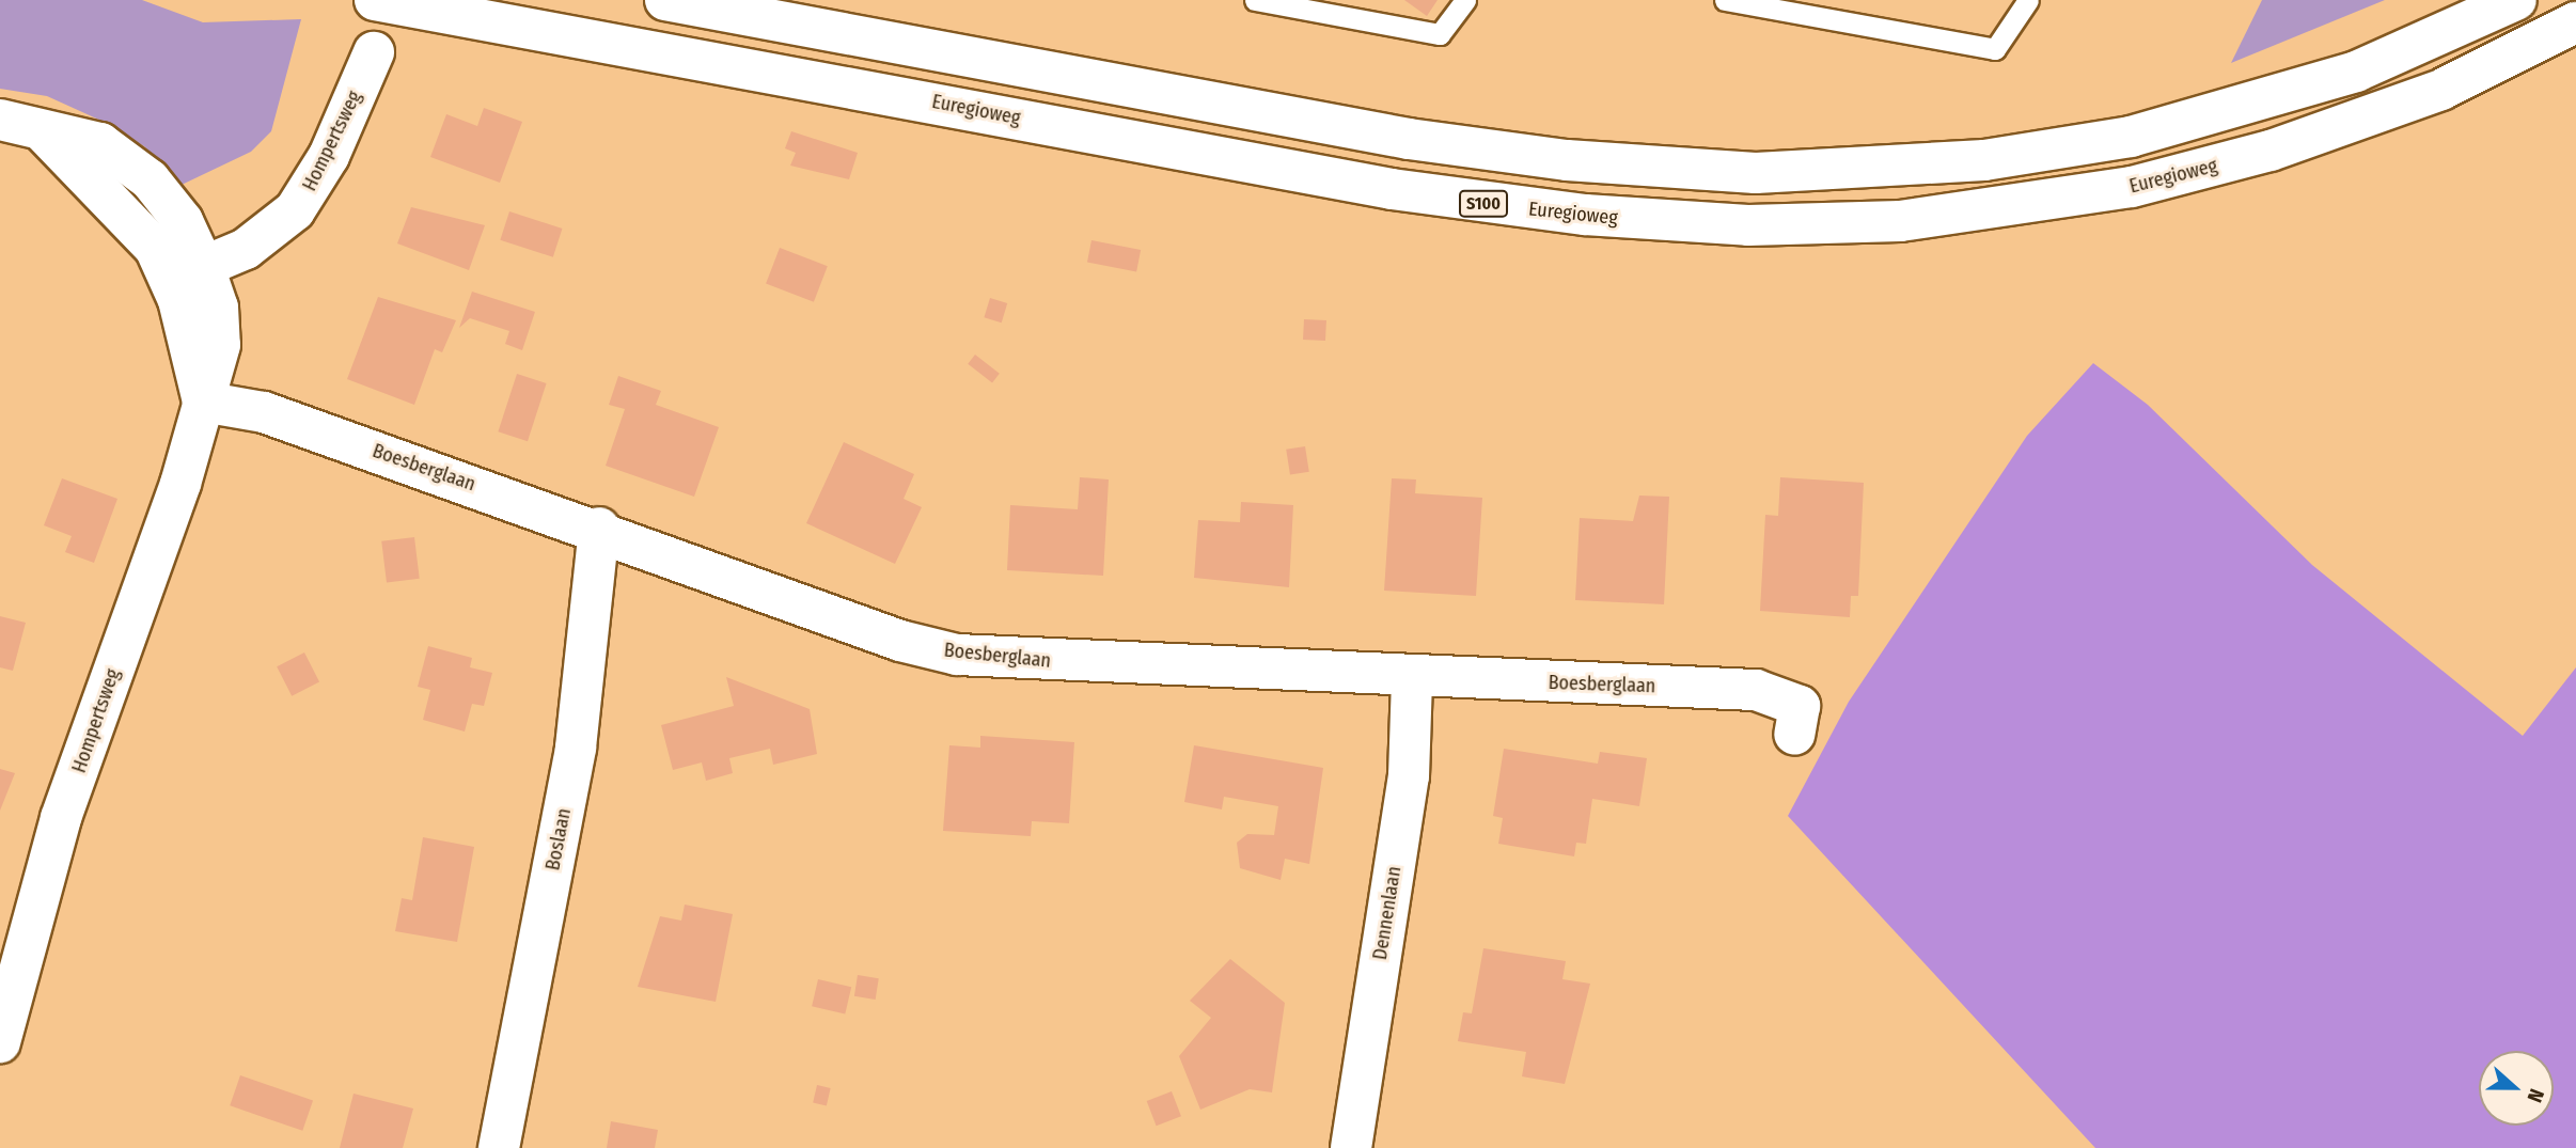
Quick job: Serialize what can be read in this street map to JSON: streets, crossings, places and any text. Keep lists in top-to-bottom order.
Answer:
{
  "streets": {
    "street": [
      "Euregioweg",
      "Hompertsweg",
      "S100",
      "Boesberglaan",
      "Boslaan",
      "Dennenlaan"
    ]
  },
  "crossings": [
    ["Hompertsweg", "Boesberglaan"],
    ["Boesberglaan", "Boslaan"],
    ["Boesberglaan", "Dennenlaan"]
  ],
  "north": "right"
}
